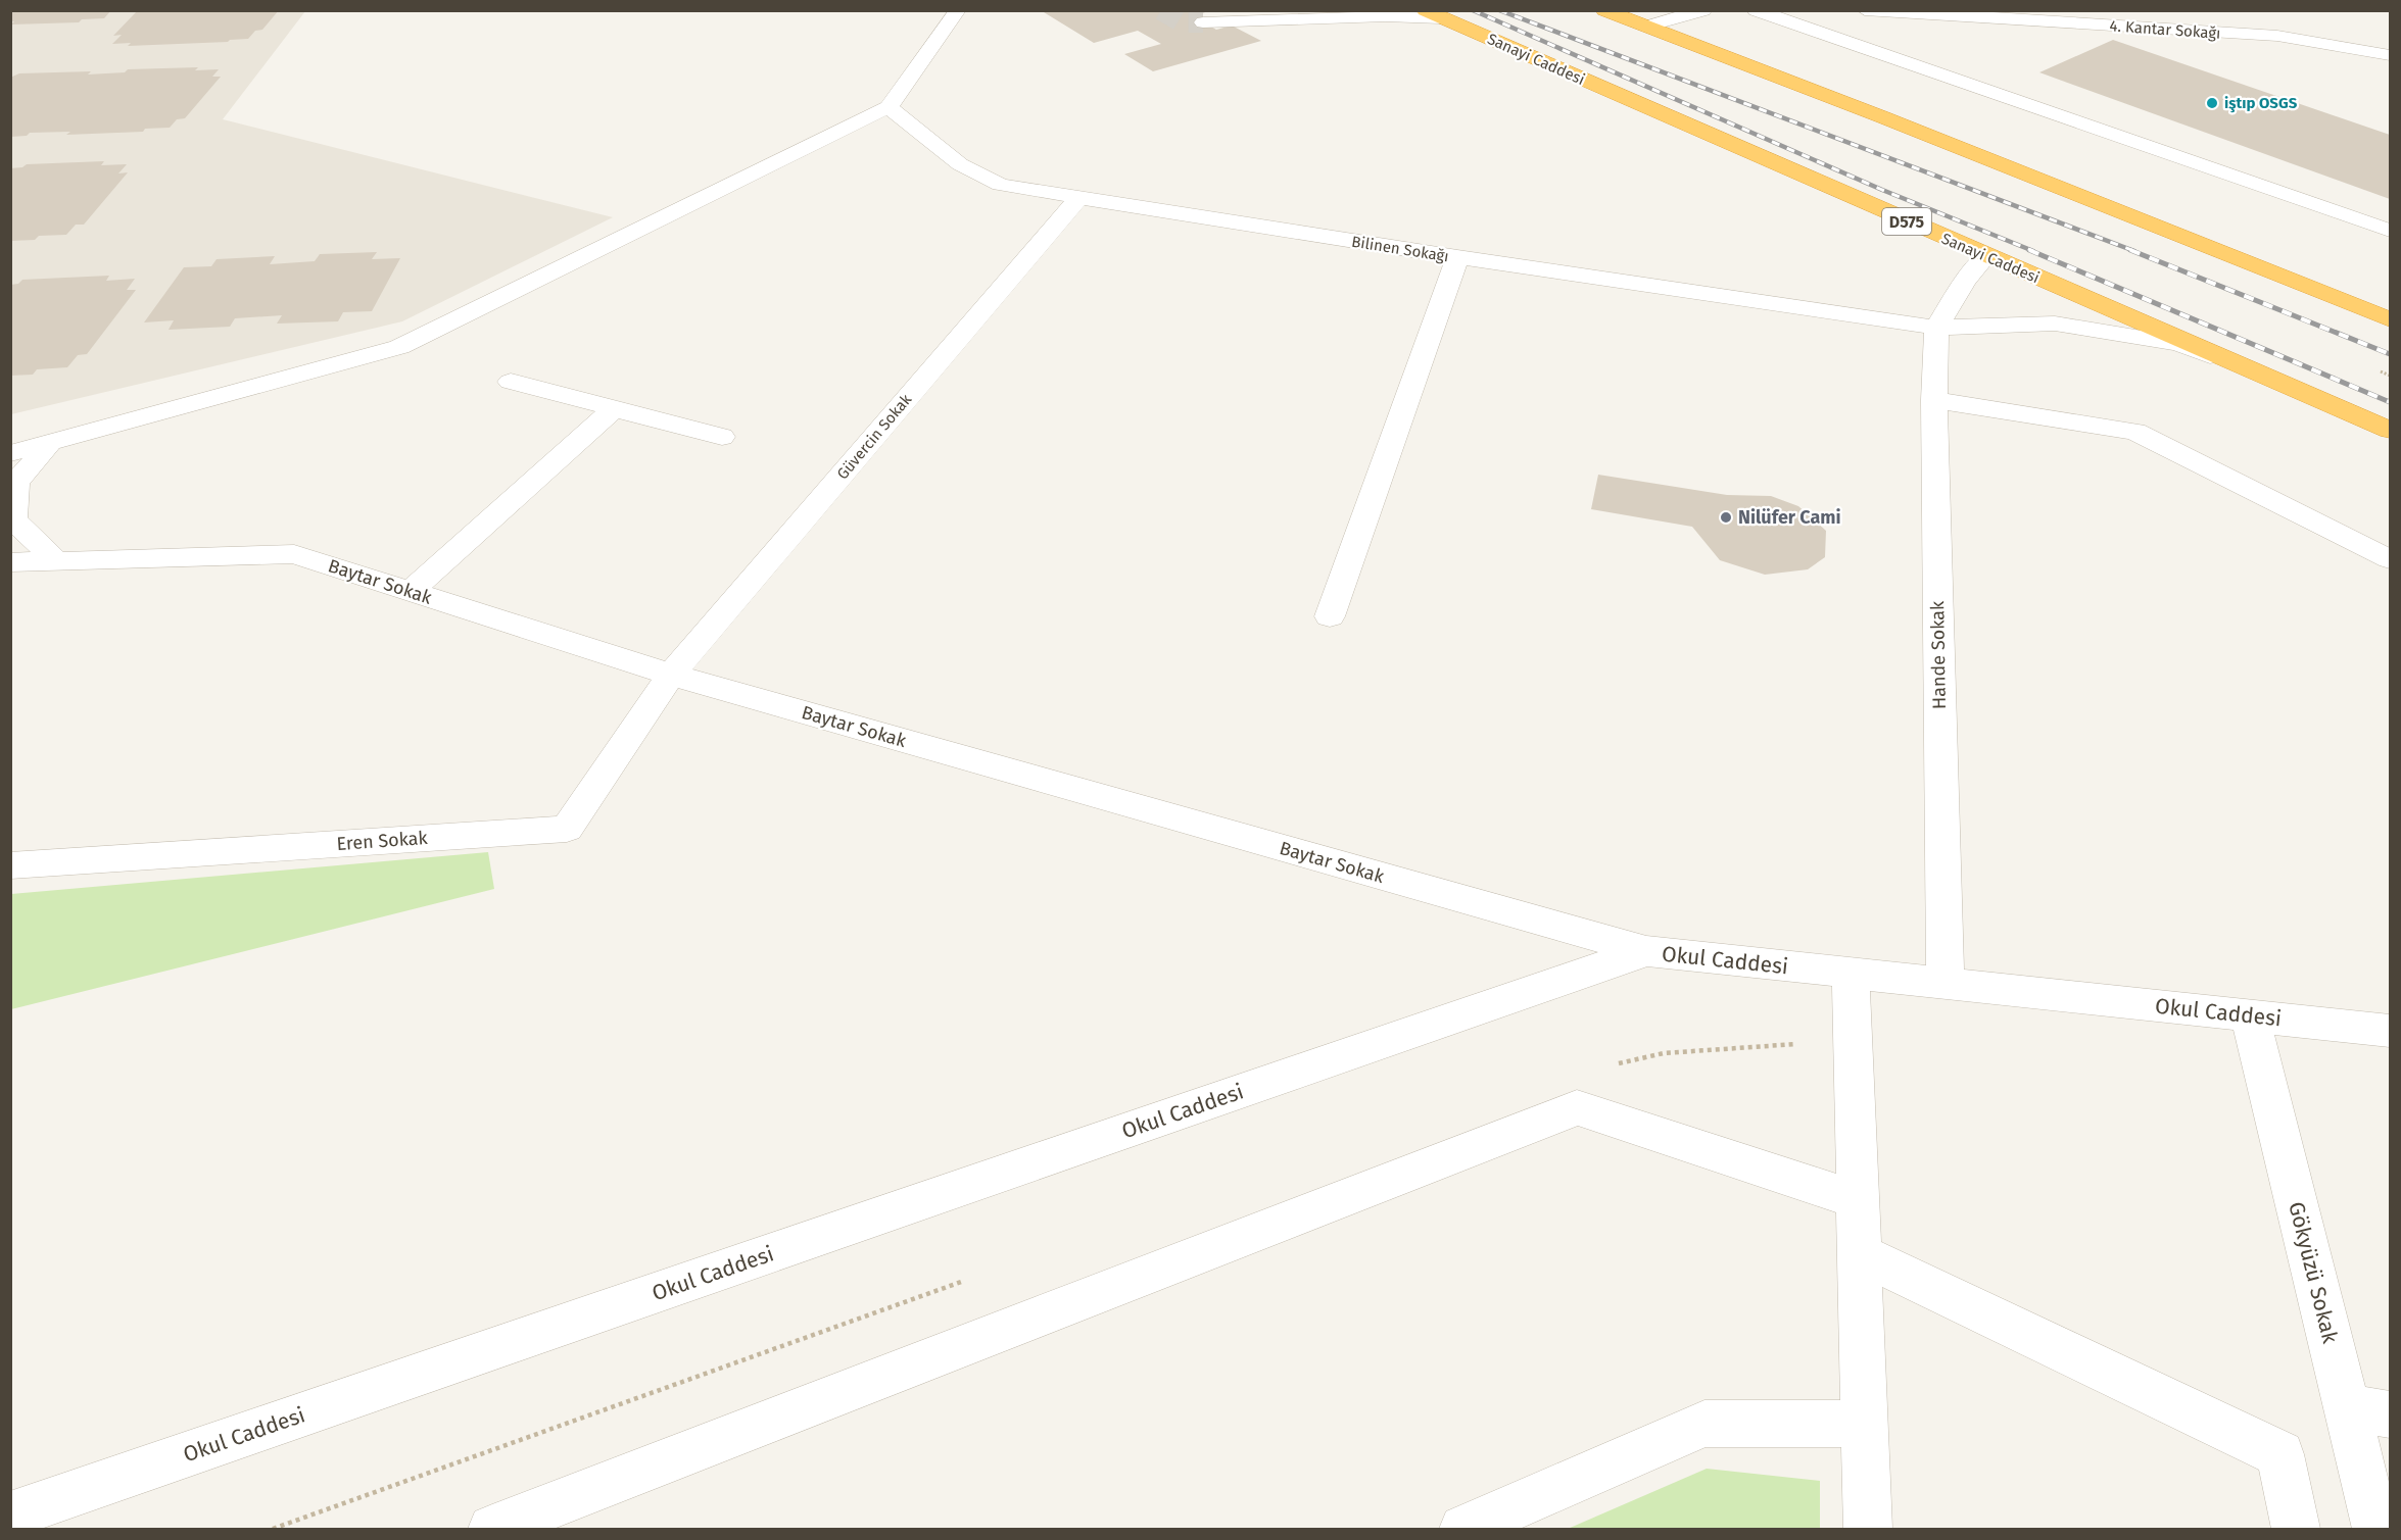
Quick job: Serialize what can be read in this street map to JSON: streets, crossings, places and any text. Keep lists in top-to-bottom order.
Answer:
{
  "streets": {
    "highway": ["Sanayi Caddesi", "D575"],
    "street": [
      "4. Kantar Sokağı",
      "Bilinen Sokağı",
      "Güvercin Sokak",
      "Baytar Sokak",
      "Hande Sokak",
      "Eren Sokak",
      "Okul Caddesi",
      "Gökyüzü Sokak"
    ]
  },
  "crossings": [
    ["Sanayi Caddesi", "Bilinen Sokağı"],
    ["Bilinen Sokağı", "Güvercin Sokak"],
    ["Bilinen Sokağı", "Hande Sokak"],
    ["Güvercin Sokak", "Baytar Sokak"],
    ["Güvercin Sokak", "Eren Sokak"],
    ["Baytar Sokak", "Eren Sokak"],
    ["Baytar Sokak", "Okul Caddesi"],
    ["Hande Sokak", "Okul Caddesi"],
    ["Okul Caddesi", "Gökyüzü Sokak"]
  ],
  "places": ["iştıp OSGS", "Nilüfer Cami"]
}
